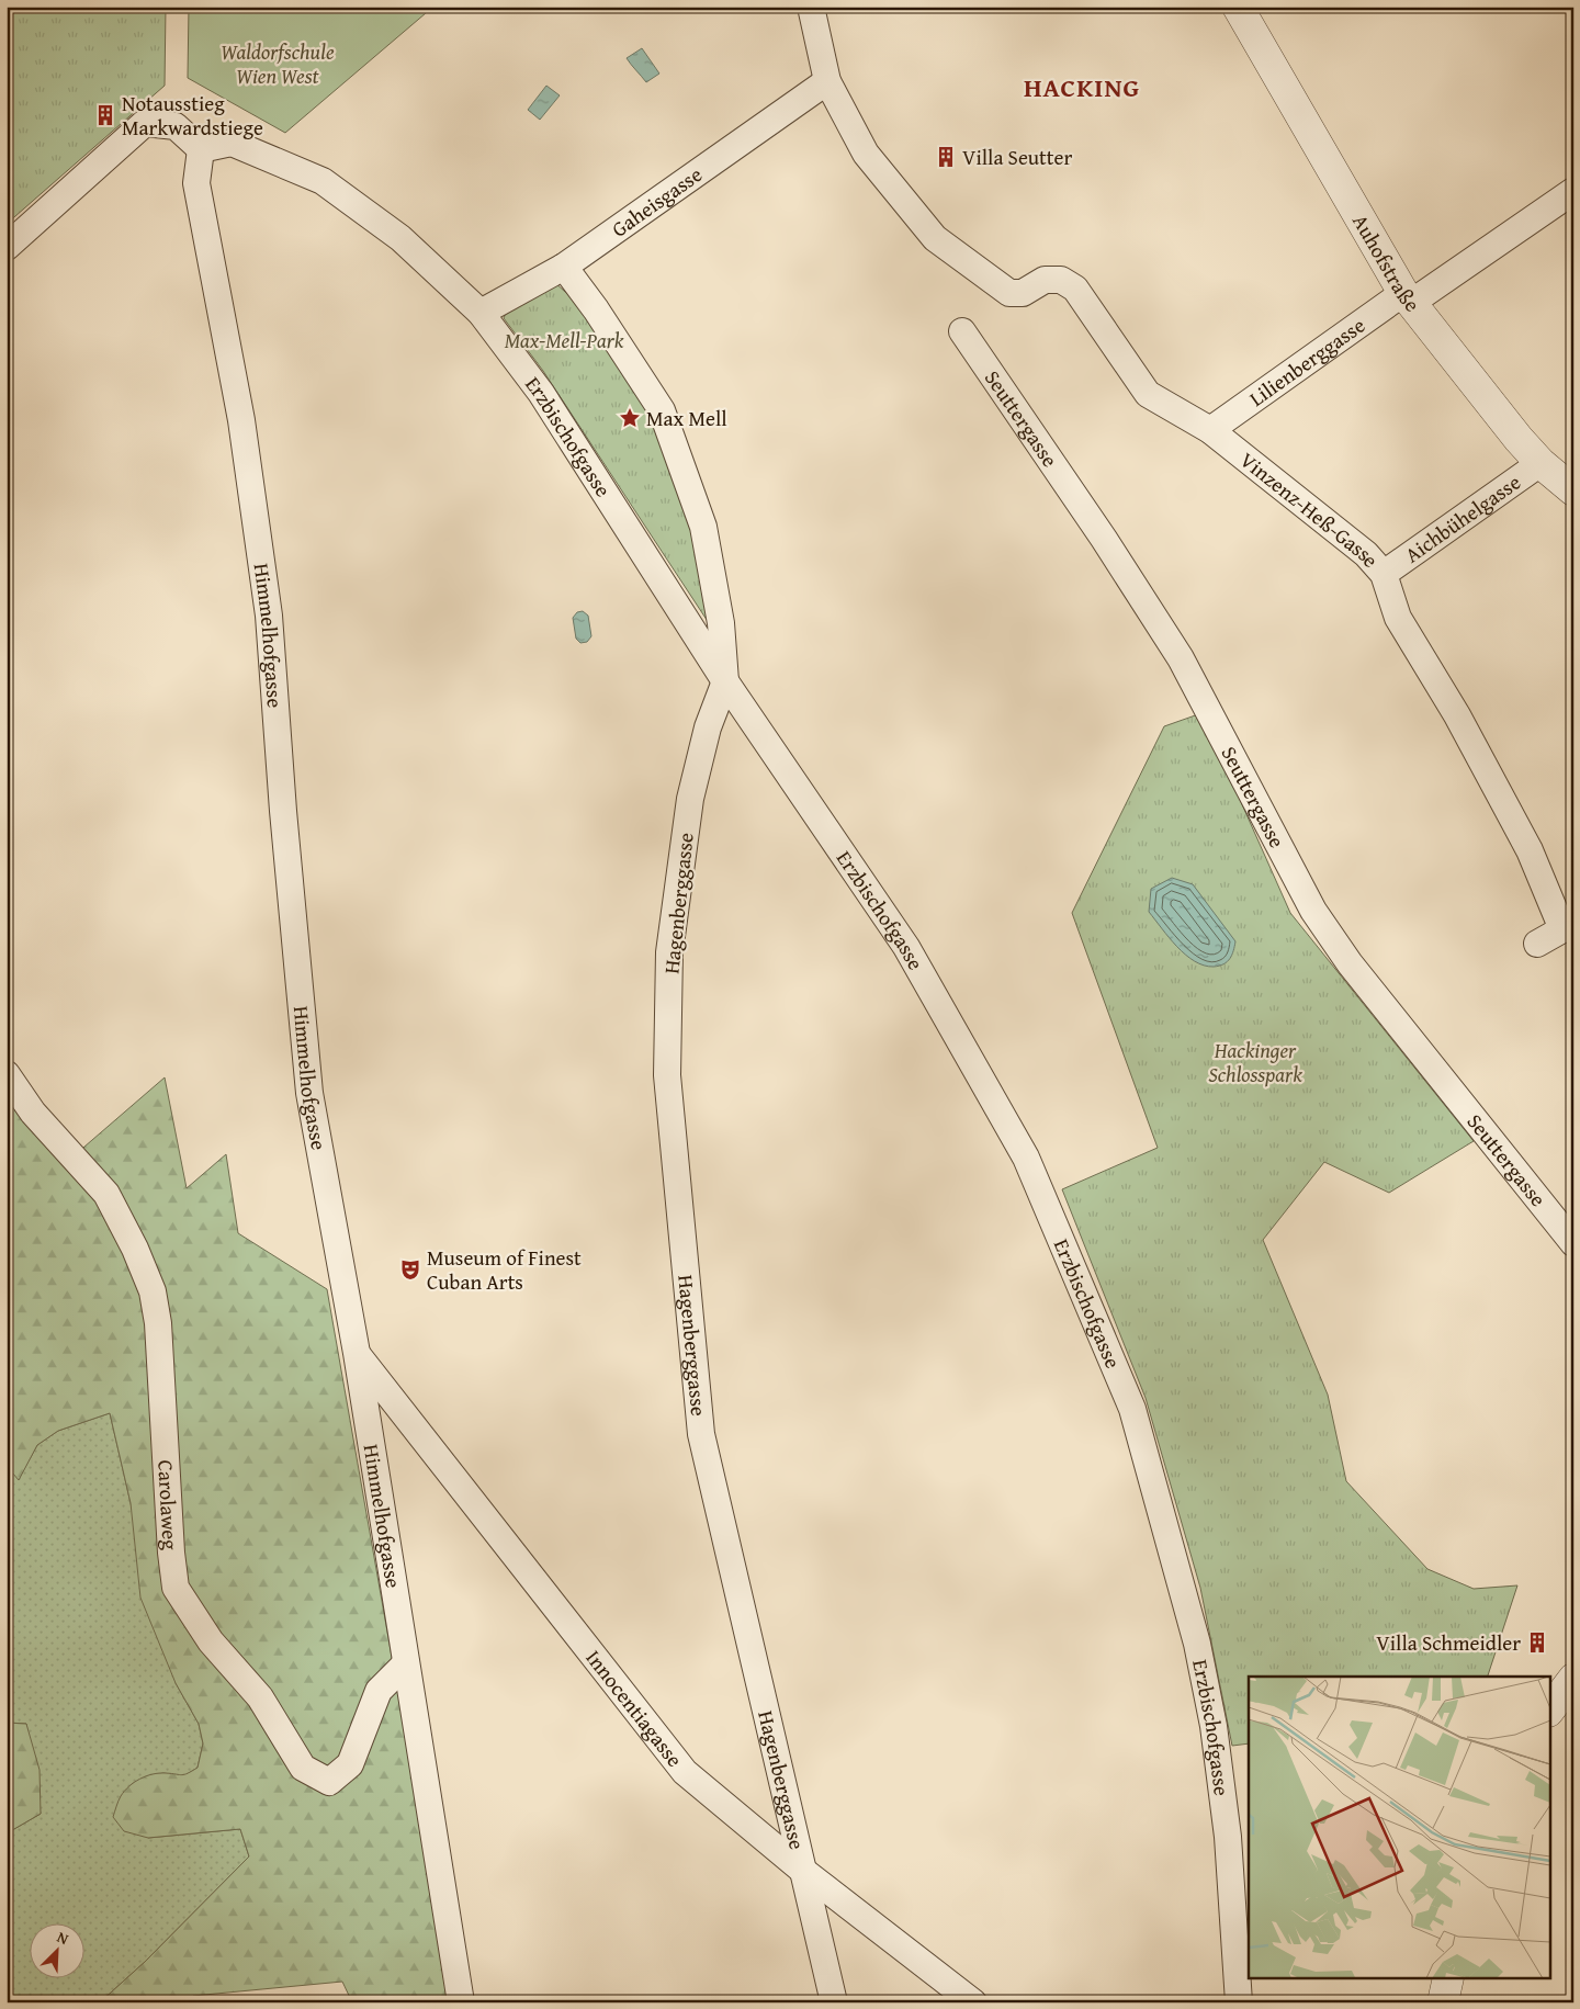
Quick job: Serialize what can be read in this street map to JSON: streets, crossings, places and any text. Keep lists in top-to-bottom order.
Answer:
{
  "streets": {
    "street": [
      "Gaheisgasse",
      "Auhofstraße",
      "Lilienberggasse",
      "Seuttergasse",
      "Erzbischofgasse",
      "Vinzenz-Heß-Gasse",
      "Aichbühelgasse",
      "Himmelhofgasse",
      "Hagenberggasse",
      "Carolaweg",
      "Innocentiagasse"
    ]
  },
  "crossings": [
    ["Gaheisgasse", "Erzbischofgasse"],
    ["Gaheisgasse", "Vinzenz-Heß-Gasse"],
    ["Auhofstraße", "Lilienberggasse"],
    ["Auhofstraße", "Aichbühelgasse"],
    ["Lilienberggasse", "Vinzenz-Heß-Gasse"],
    ["Erzbischofgasse", "Himmelhofgasse"],
    ["Erzbischofgasse", "Hagenberggasse"],
    ["Vinzenz-Heß-Gasse", "Aichbühelgasse"],
    ["Himmelhofgasse", "Carolaweg"],
    ["Himmelhofgasse", "Innocentiagasse"],
    ["Hagenberggasse", "Innocentiagasse"]
  ],
  "districts": ["HACKING"],
  "parks": ["Waldorfschule Wien West", "Max-Mell-Park", "Hackinger Schlosspark"],
  "places": {
    "building": ["Notausstieg Markwardstiege", "Villa Seutter", "Villa Schmeidler"],
    "place": ["Max Mell"],
    "theatre": ["Museum of Finest Cuban Arts"]
  },
  "north": "top right"
}
